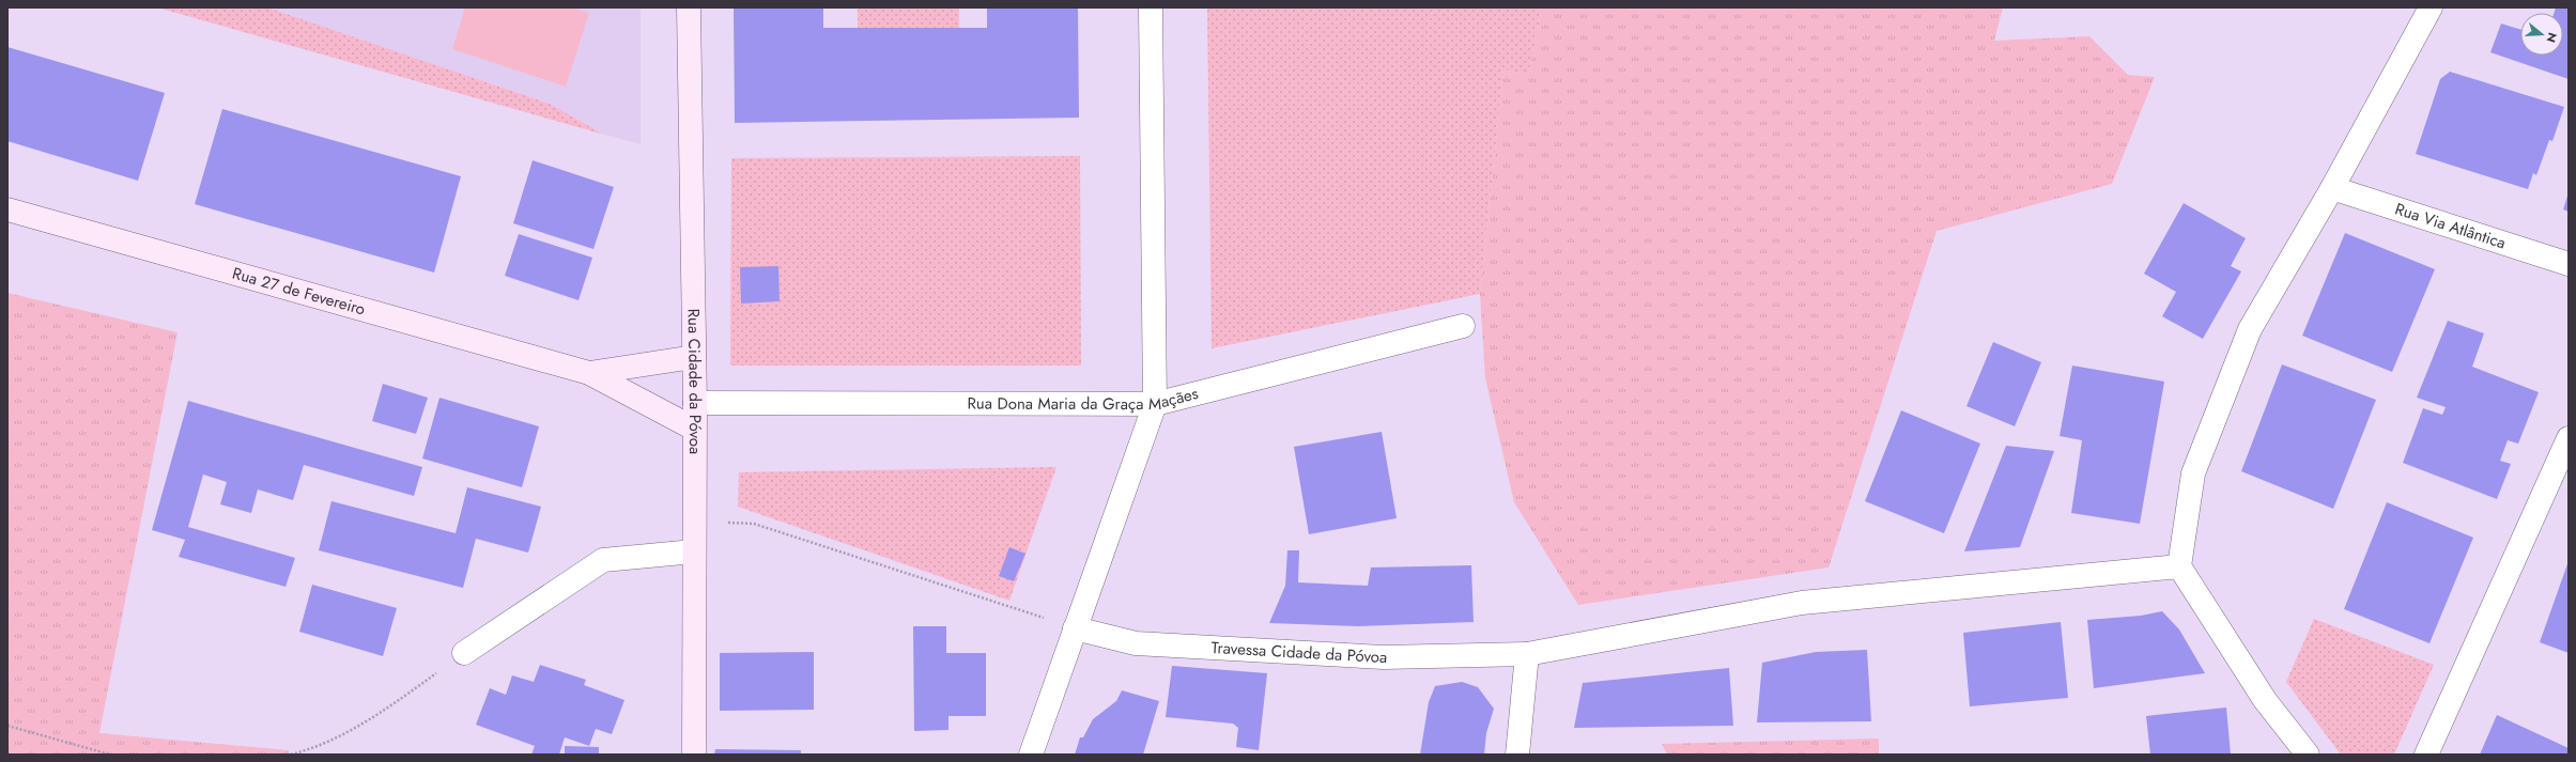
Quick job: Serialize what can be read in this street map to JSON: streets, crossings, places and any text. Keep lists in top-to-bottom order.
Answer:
{
  "streets": {
    "street": [
      "Rua Via Atlântica",
      "Rua 27 de Fevereiro",
      "Rua Cidade da Póvoa",
      "Rua Dona Maria da Graça Maçães",
      "Travessa Cidade da Póvoa"
    ]
  },
  "crossings": [
    ["Rua 27 de Fevereiro", "Rua Cidade da Póvoa"],
    ["Rua Cidade da Póvoa", "Rua Dona Maria da Graça Maçães"]
  ],
  "north": "right"
}
